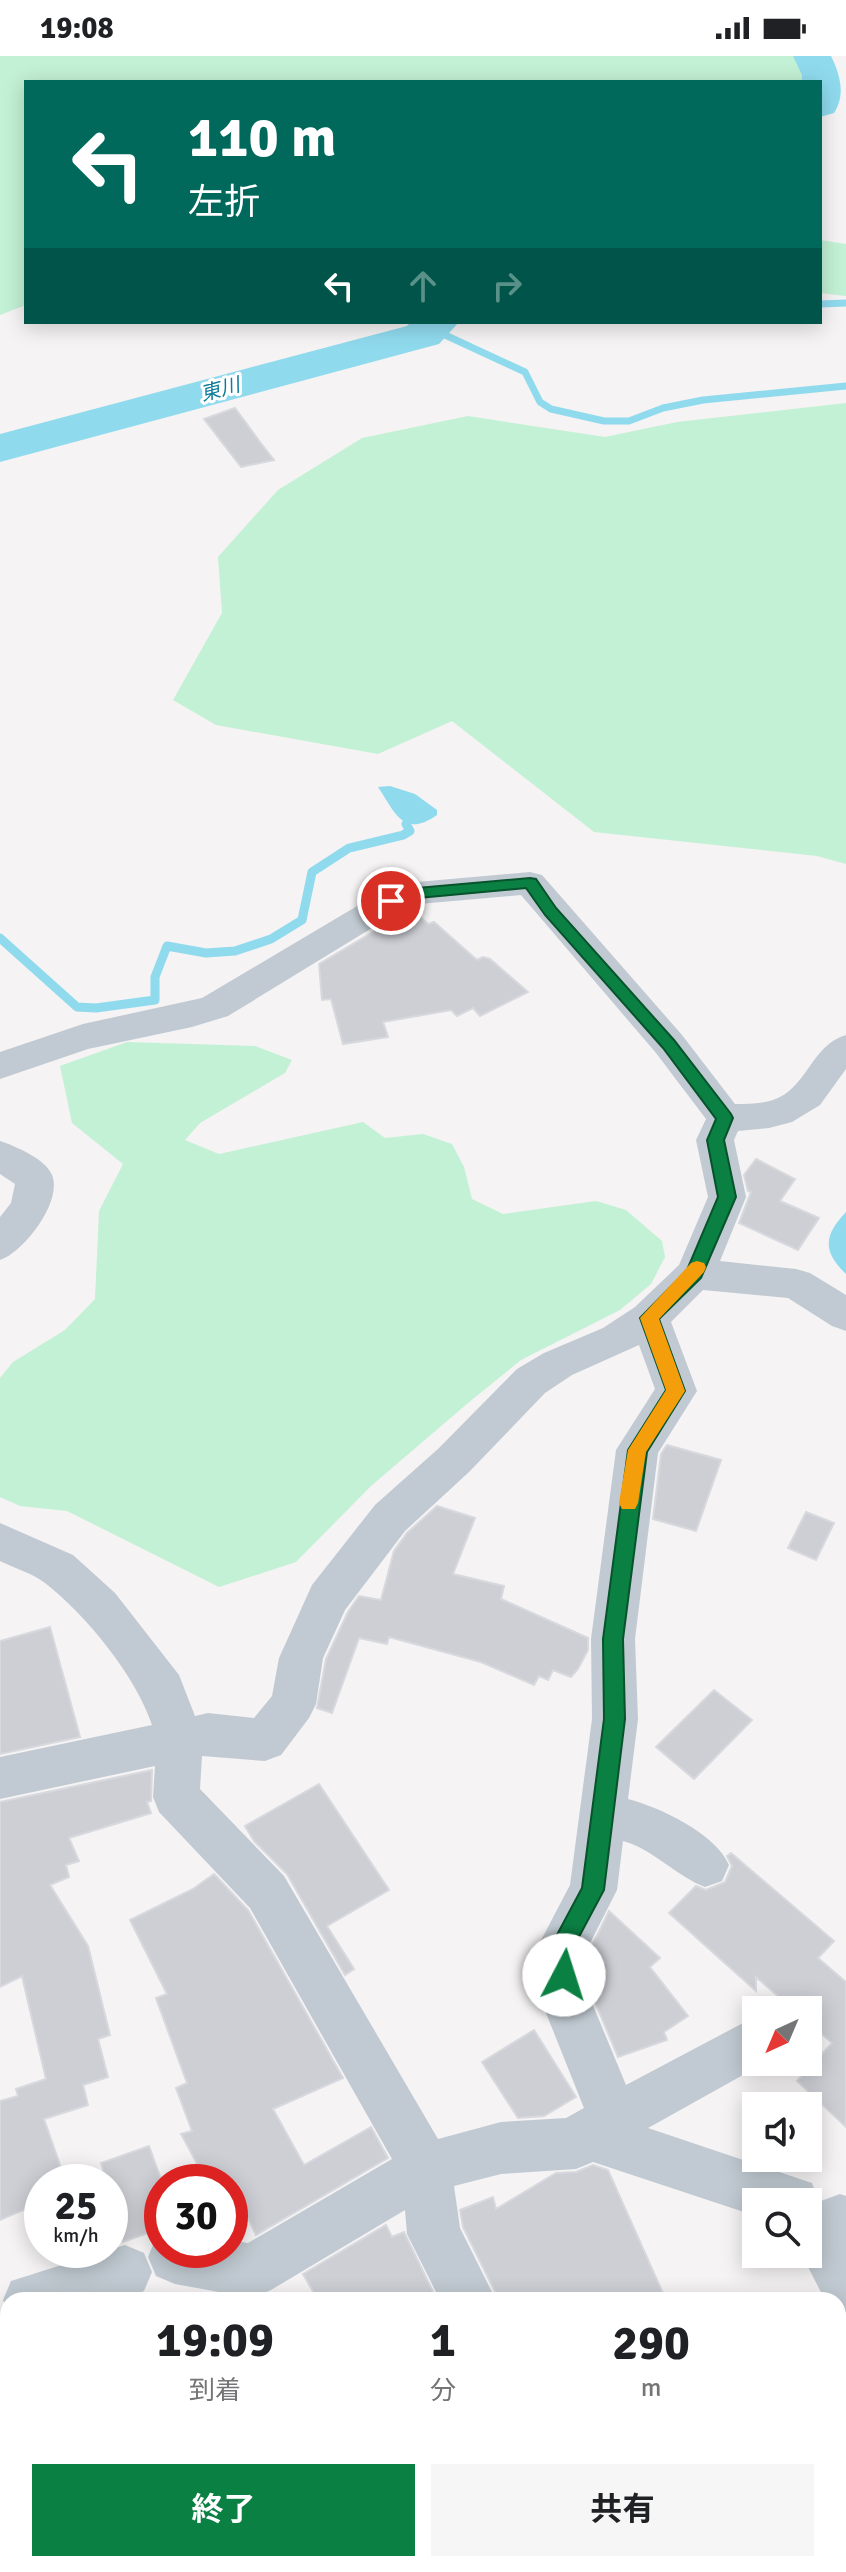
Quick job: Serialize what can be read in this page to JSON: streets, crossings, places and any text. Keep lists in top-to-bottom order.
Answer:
{
  "water": ["東川"],
  "north": "bottom left",
  "page": {
    "status": "19:08",
    "turn": ["110 m", "左折"],
    "speed": "25 km/h",
    "limit": "30",
    "eta": [
      "19:09",
      "到着",
      "1",
      "分",
      "290",
      "m"
    ],
    "buttons": ["終了", "共有"]
  }
}
